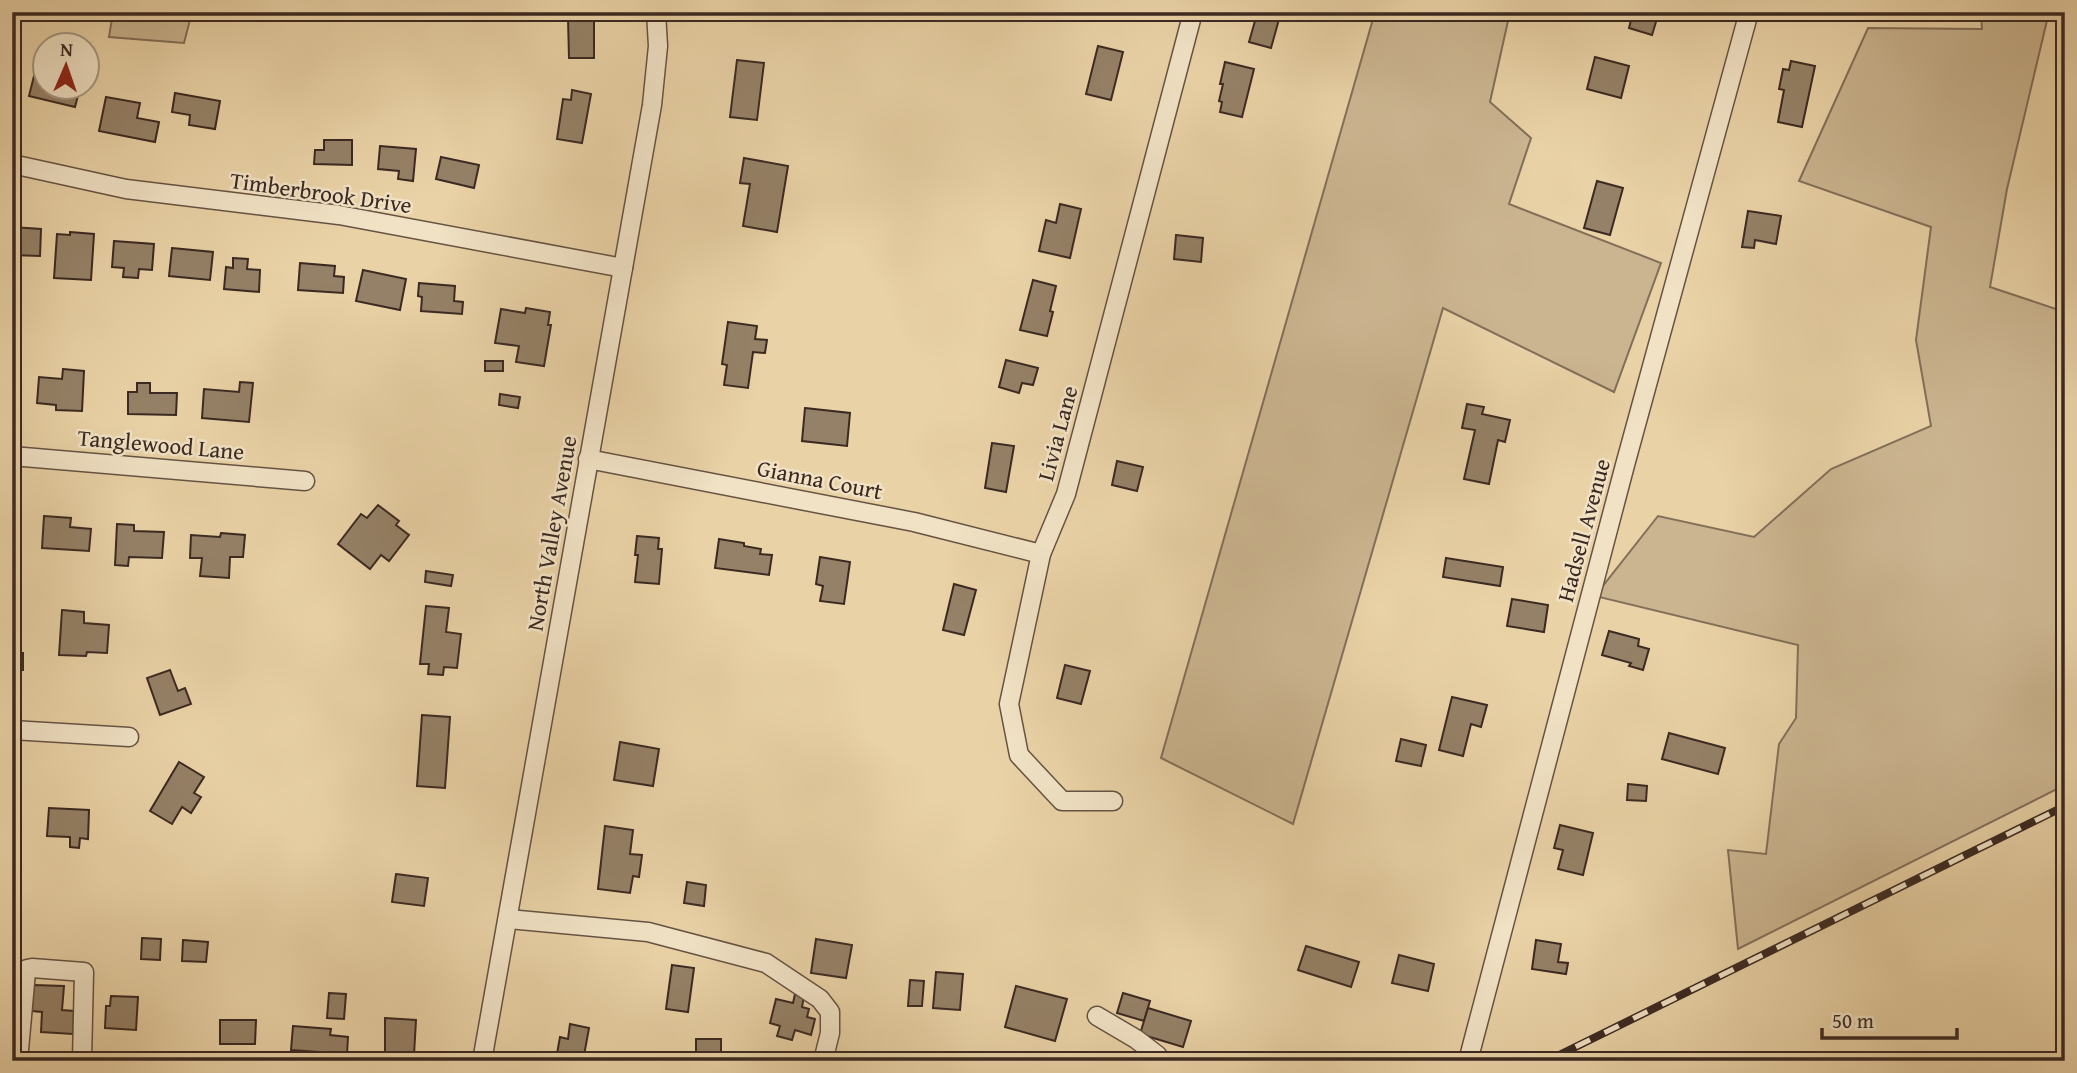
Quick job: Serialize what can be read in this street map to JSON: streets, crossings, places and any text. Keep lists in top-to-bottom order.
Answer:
{
  "streets": {
    "street": [
      "Timberbrook Drive",
      "Livia Lane",
      "Tanglewood Lane",
      "Gianna Court",
      "Hadsell Avenue",
      "North Valley Avenue"
    ]
  },
  "crossings": [
    ["Timberbrook Drive", "North Valley Avenue"],
    ["Livia Lane", "Gianna Court"],
    ["Gianna Court", "North Valley Avenue"]
  ],
  "scale_bar": "50 m",
  "north": "top"
}
